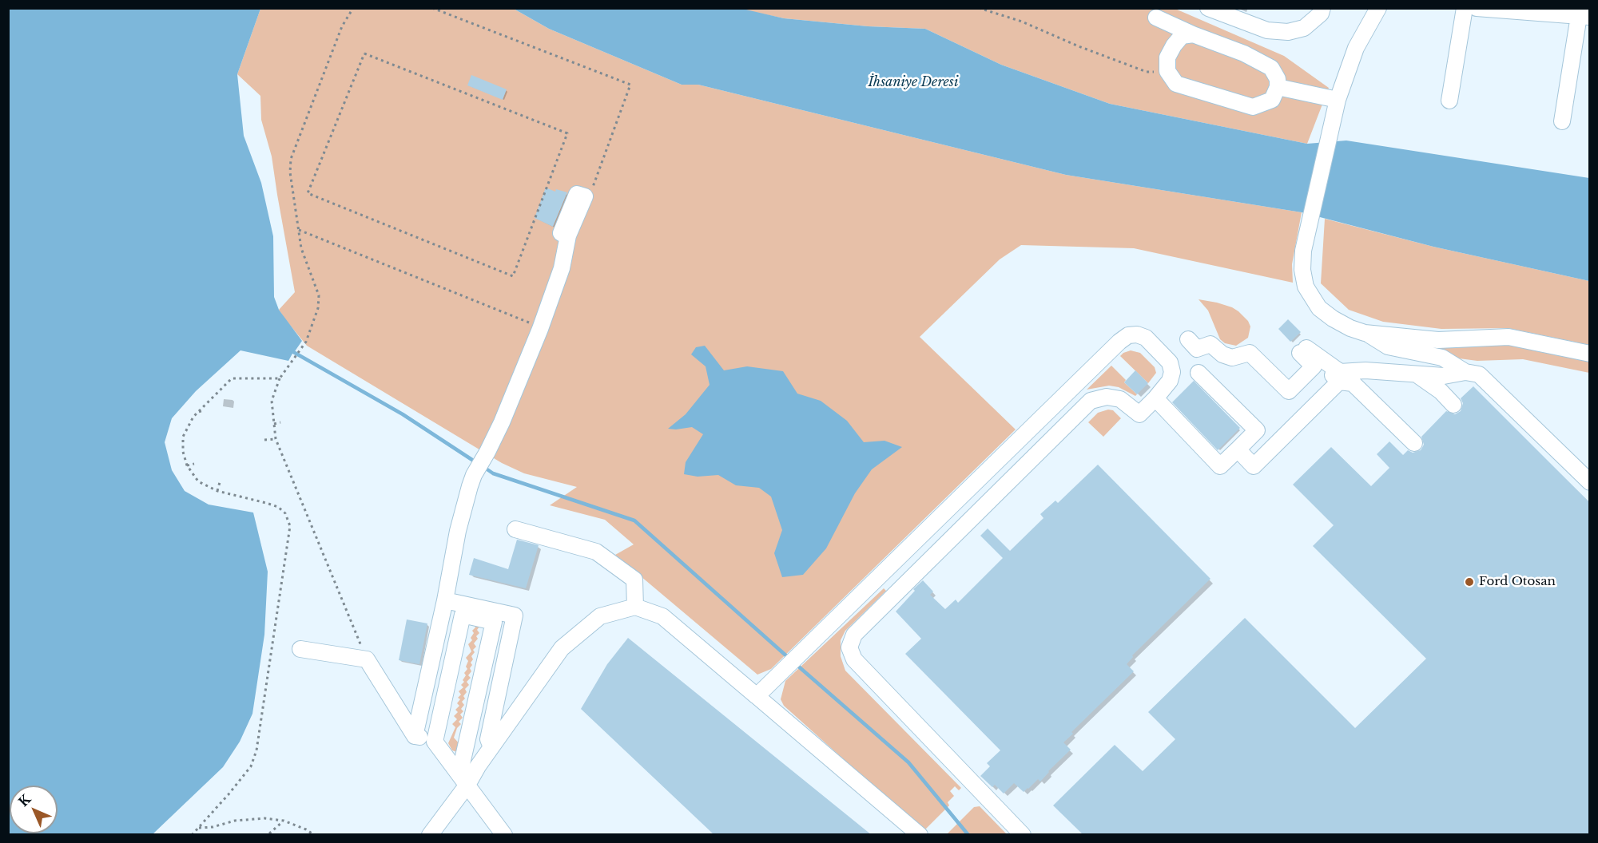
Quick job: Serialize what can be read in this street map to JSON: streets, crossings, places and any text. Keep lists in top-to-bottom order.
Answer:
{
  "water": ["İhsaniye Deresi"],
  "places": ["Ford Otosan"],
  "north": "top left"
}
